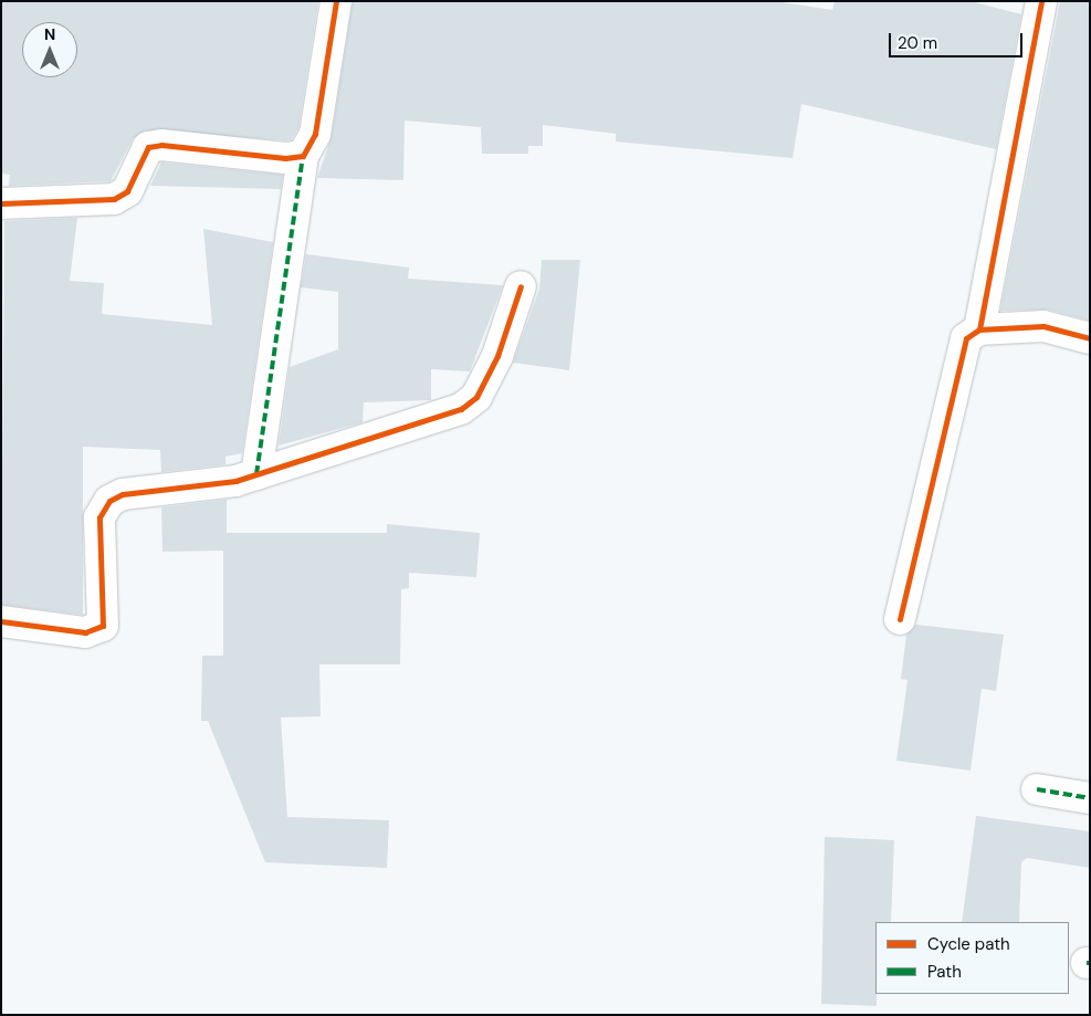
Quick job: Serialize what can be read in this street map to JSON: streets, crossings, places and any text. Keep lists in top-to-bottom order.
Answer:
{
  "legend": ["Cycle path", "Path"],
  "scale_bar": "20 m",
  "north": "top"
}
